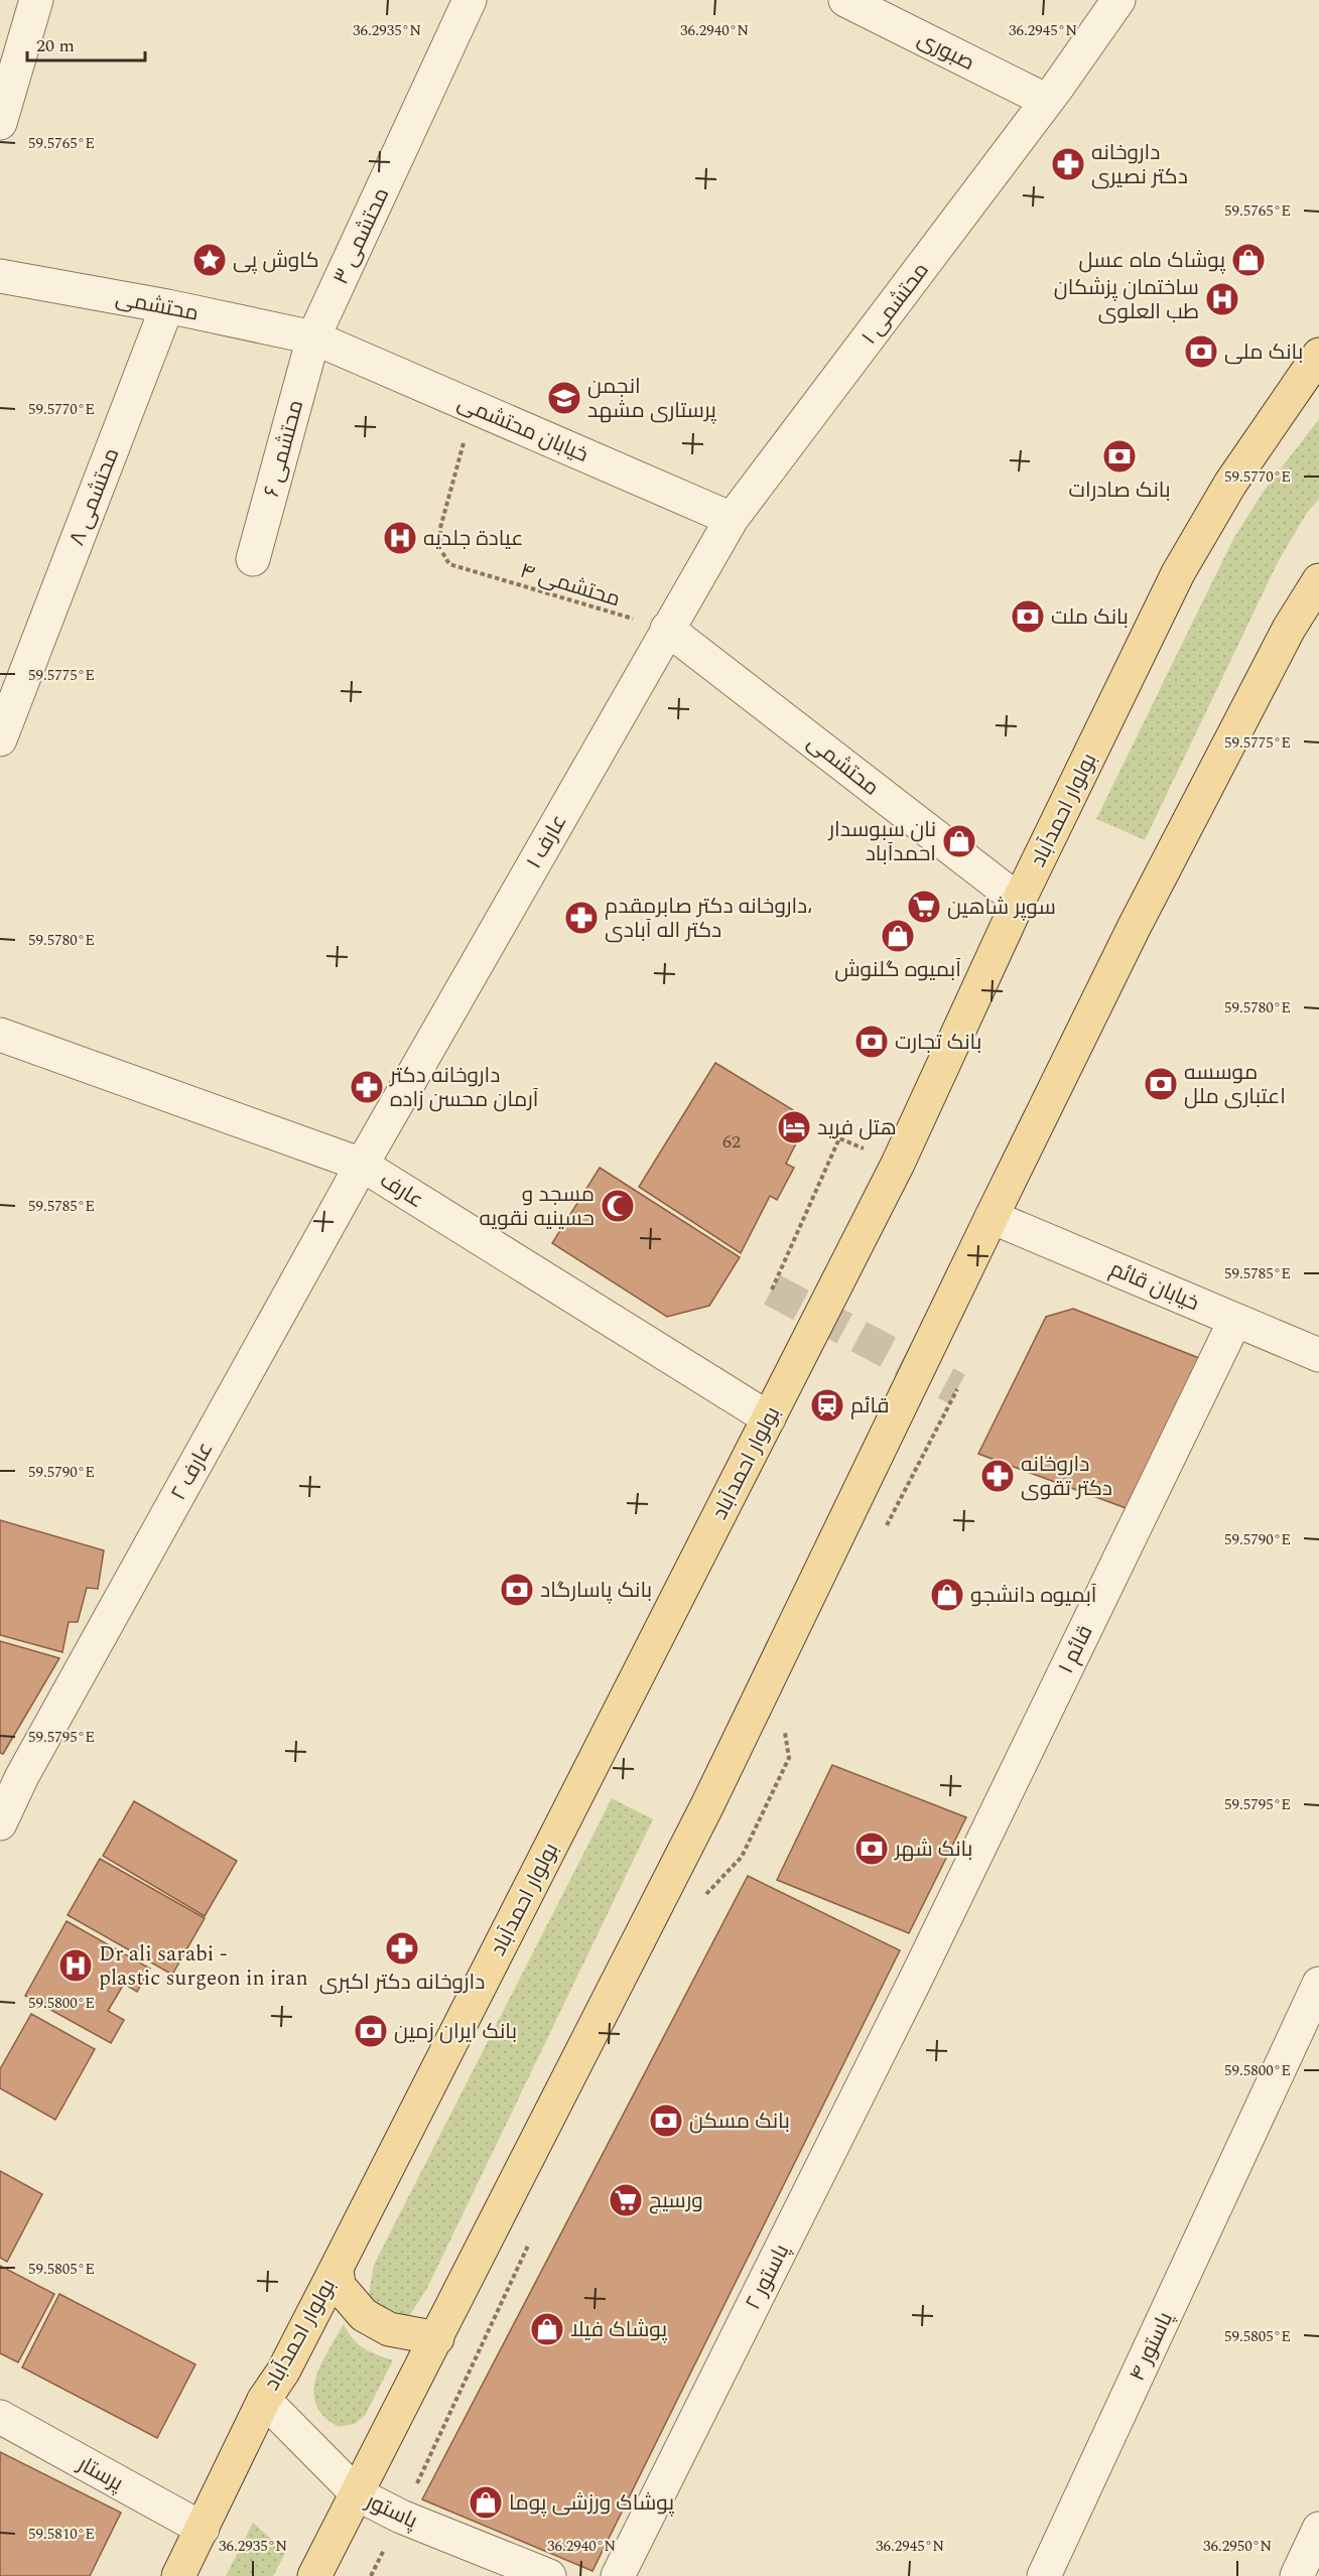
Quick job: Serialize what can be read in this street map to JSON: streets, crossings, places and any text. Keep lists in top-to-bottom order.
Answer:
{
  "streets": {
    "main road": ["بولوار احمدآباد"],
    "street": [
      "صبوری",
      "محتشمی ۳",
      "محتشمی ۱",
      "محتشمی",
      "خیابان محتشمی",
      "محتشمی ۶",
      "محتشمی ۸",
      "عارف ۱",
      "عارف",
      "خیابان قائم",
      "عارف ۲",
      "قائم ۱",
      "پاستور ۲",
      "پاستور ۴",
      "پرستار",
      "پاستور"
    ],
    "path": ["محتشمی ۴"]
  },
  "crossings": [
    ["صبوری", "محتشمی ۱"],
    ["محتشمی ۳", "محتشمی"],
    ["محتشمی ۳", "خیابان محتشمی"],
    ["محتشمی ۳", "محتشمی ۶"],
    ["محتشمی ۱", "خیابان محتشمی"],
    ["محتشمی ۱", "عارف ۱"],
    ["محتشمی", "خیابان محتشمی"],
    ["محتشمی", "محتشمی ۶"],
    ["محتشمی", "محتشمی ۸"],
    ["محتشمی", "محتشمی ۴"],
    ["محتشمی", "بولوار احمدآباد"],
    ["محتشمی", "عارف ۱"],
    ["خیابان محتشمی", "محتشمی ۶"],
    ["خیابان محتشمی", "محتشمی ۴"],
    ["خیابان محتشمی", "عارف ۱"],
    ["محتشمی ۴", "عارف ۱"],
    ["بولوار احمدآباد", "عارف"],
    ["بولوار احمدآباد", "پرستار"],
    ["بولوار احمدآباد", "پاستور"],
    ["عارف ۱", "عارف"],
    ["عارف ۱", "عارف ۲"],
    ["عارف", "عارف ۲"],
    ["خیابان قائم", "قائم ۱"],
    ["قائم ۱", "پاستور ۲"]
  ],
  "places": {
    "pharmacy": [
      "داروخانه دکتر نصیری",
      "داروخانه دکتر صابرمقدم، دکتر اله آبادی",
      "داروخانه دکتر آرمان محسن زاده",
      "داروخانه دکتر تقوی",
      "داروخانه دکتر اکبری"
    ],
    "place": ["کاوش پی"],
    "shop": [
      "پوشاک ماه عسل",
      "نان سبوسدار احمدآباد",
      "آبمیوه گلنوش",
      "آبمیوه دانشجو",
      "پوشاک فیلا",
      "پوشاک ورزشی پوما"
    ],
    "hospital": ["ساختمان پزشكان طب العلوى", "عيادة جلديه", "Dr ali sarabi - plastic surgeon in iran"],
    "bank": [
      "بانک ملی",
      "بانک صادرات",
      "بانک ملت",
      "بانک تجارت",
      "موسسه اعتباری ملل",
      "بانک پاسارگاد",
      "بانک شهر",
      "بانک ایران زمین",
      "بانک مسکن"
    ],
    "school or university": ["انجمن پرستاری مشهد"],
    "supermarket": ["سوپر شاهین", "ورسیج"],
    "hotel": ["هتل فرید"],
    "mosque": ["مسجد و حسینیه نقویه"],
    "station": ["قائم"]
  },
  "house_numbers": ["62"],
  "scale_bar": "20 m",
  "coordinates": [
    "36.2935°N",
    "36.2940°N",
    "36.2945°N",
    "59.5765°E",
    "59.5770°E",
    "59.5775°E",
    "59.5780°E",
    "59.5785°E",
    "59.5790°E",
    "59.5795°E",
    "59.5800°E",
    "59.5805°E",
    "59.5810°E",
    "36.2950°N"
  ]
}
